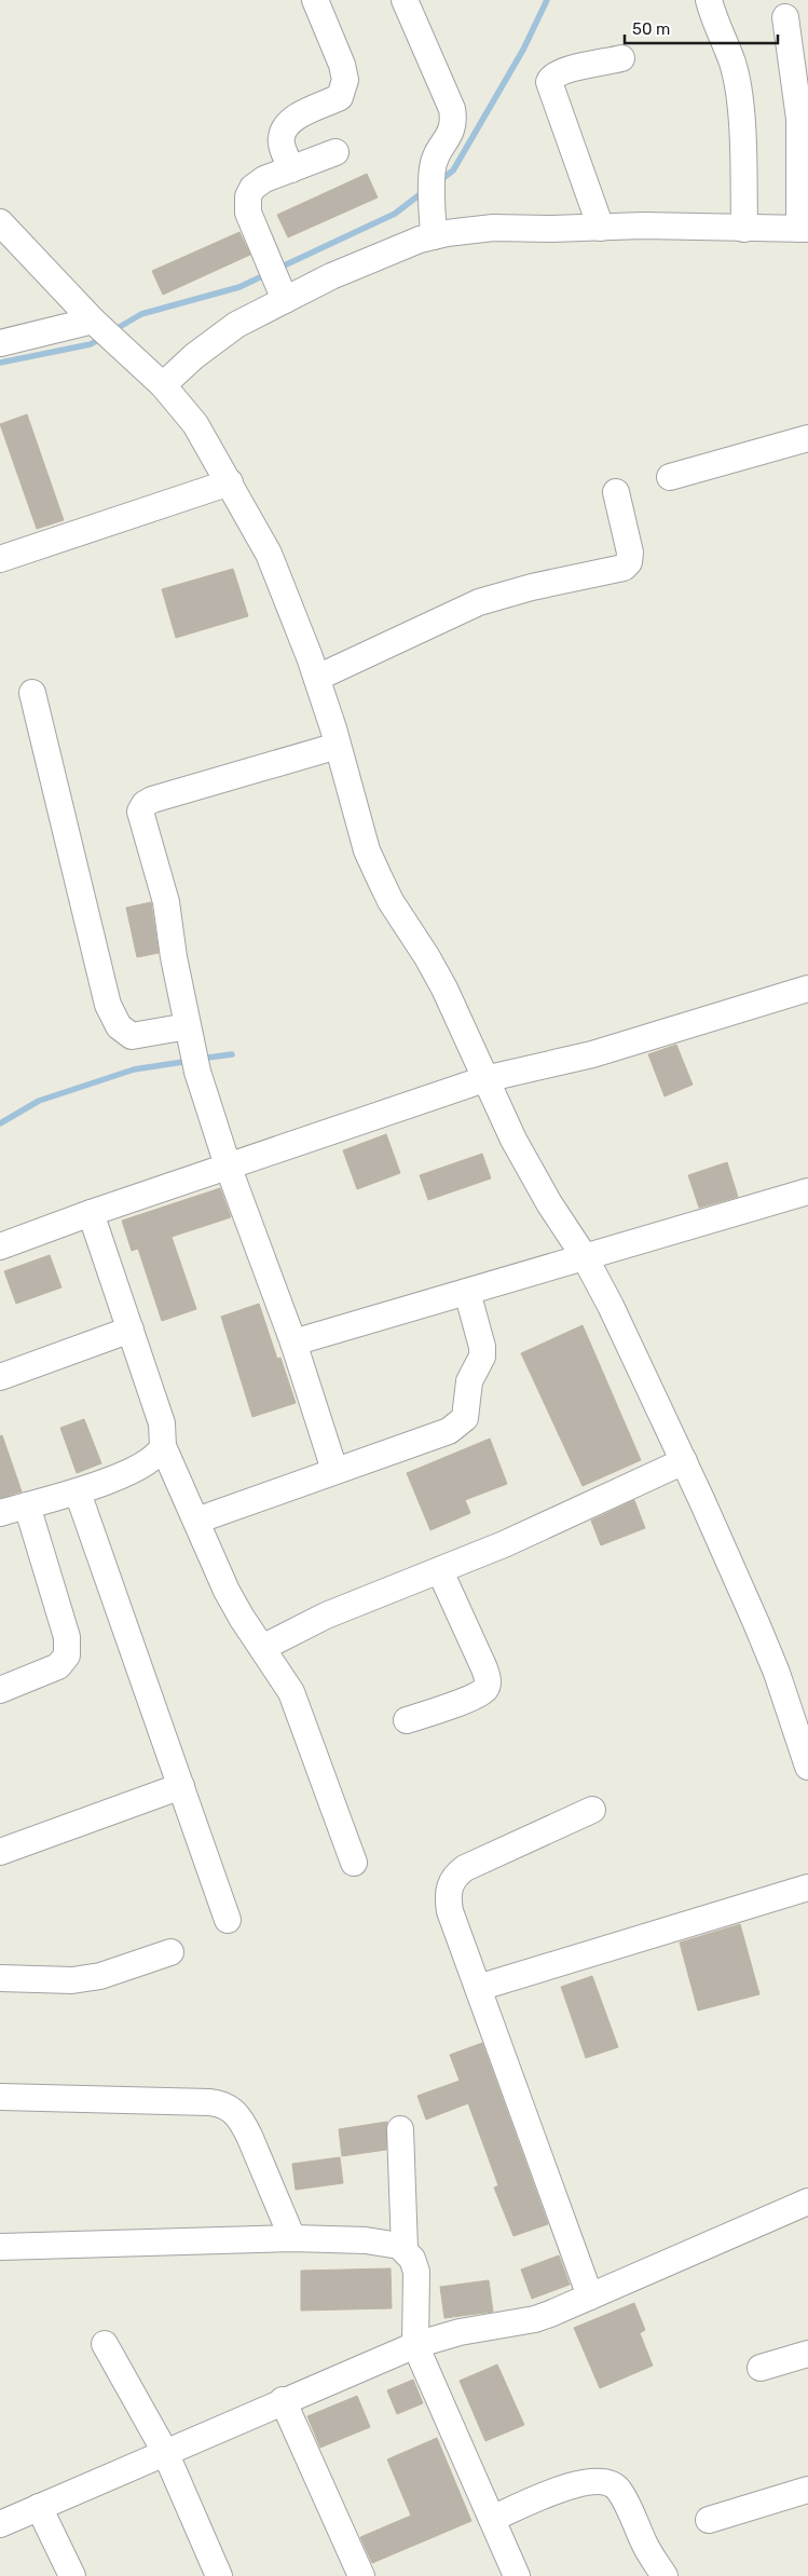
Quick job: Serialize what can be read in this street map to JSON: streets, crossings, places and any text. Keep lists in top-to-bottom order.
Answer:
{
  "scale_bar": "50 m"
}
